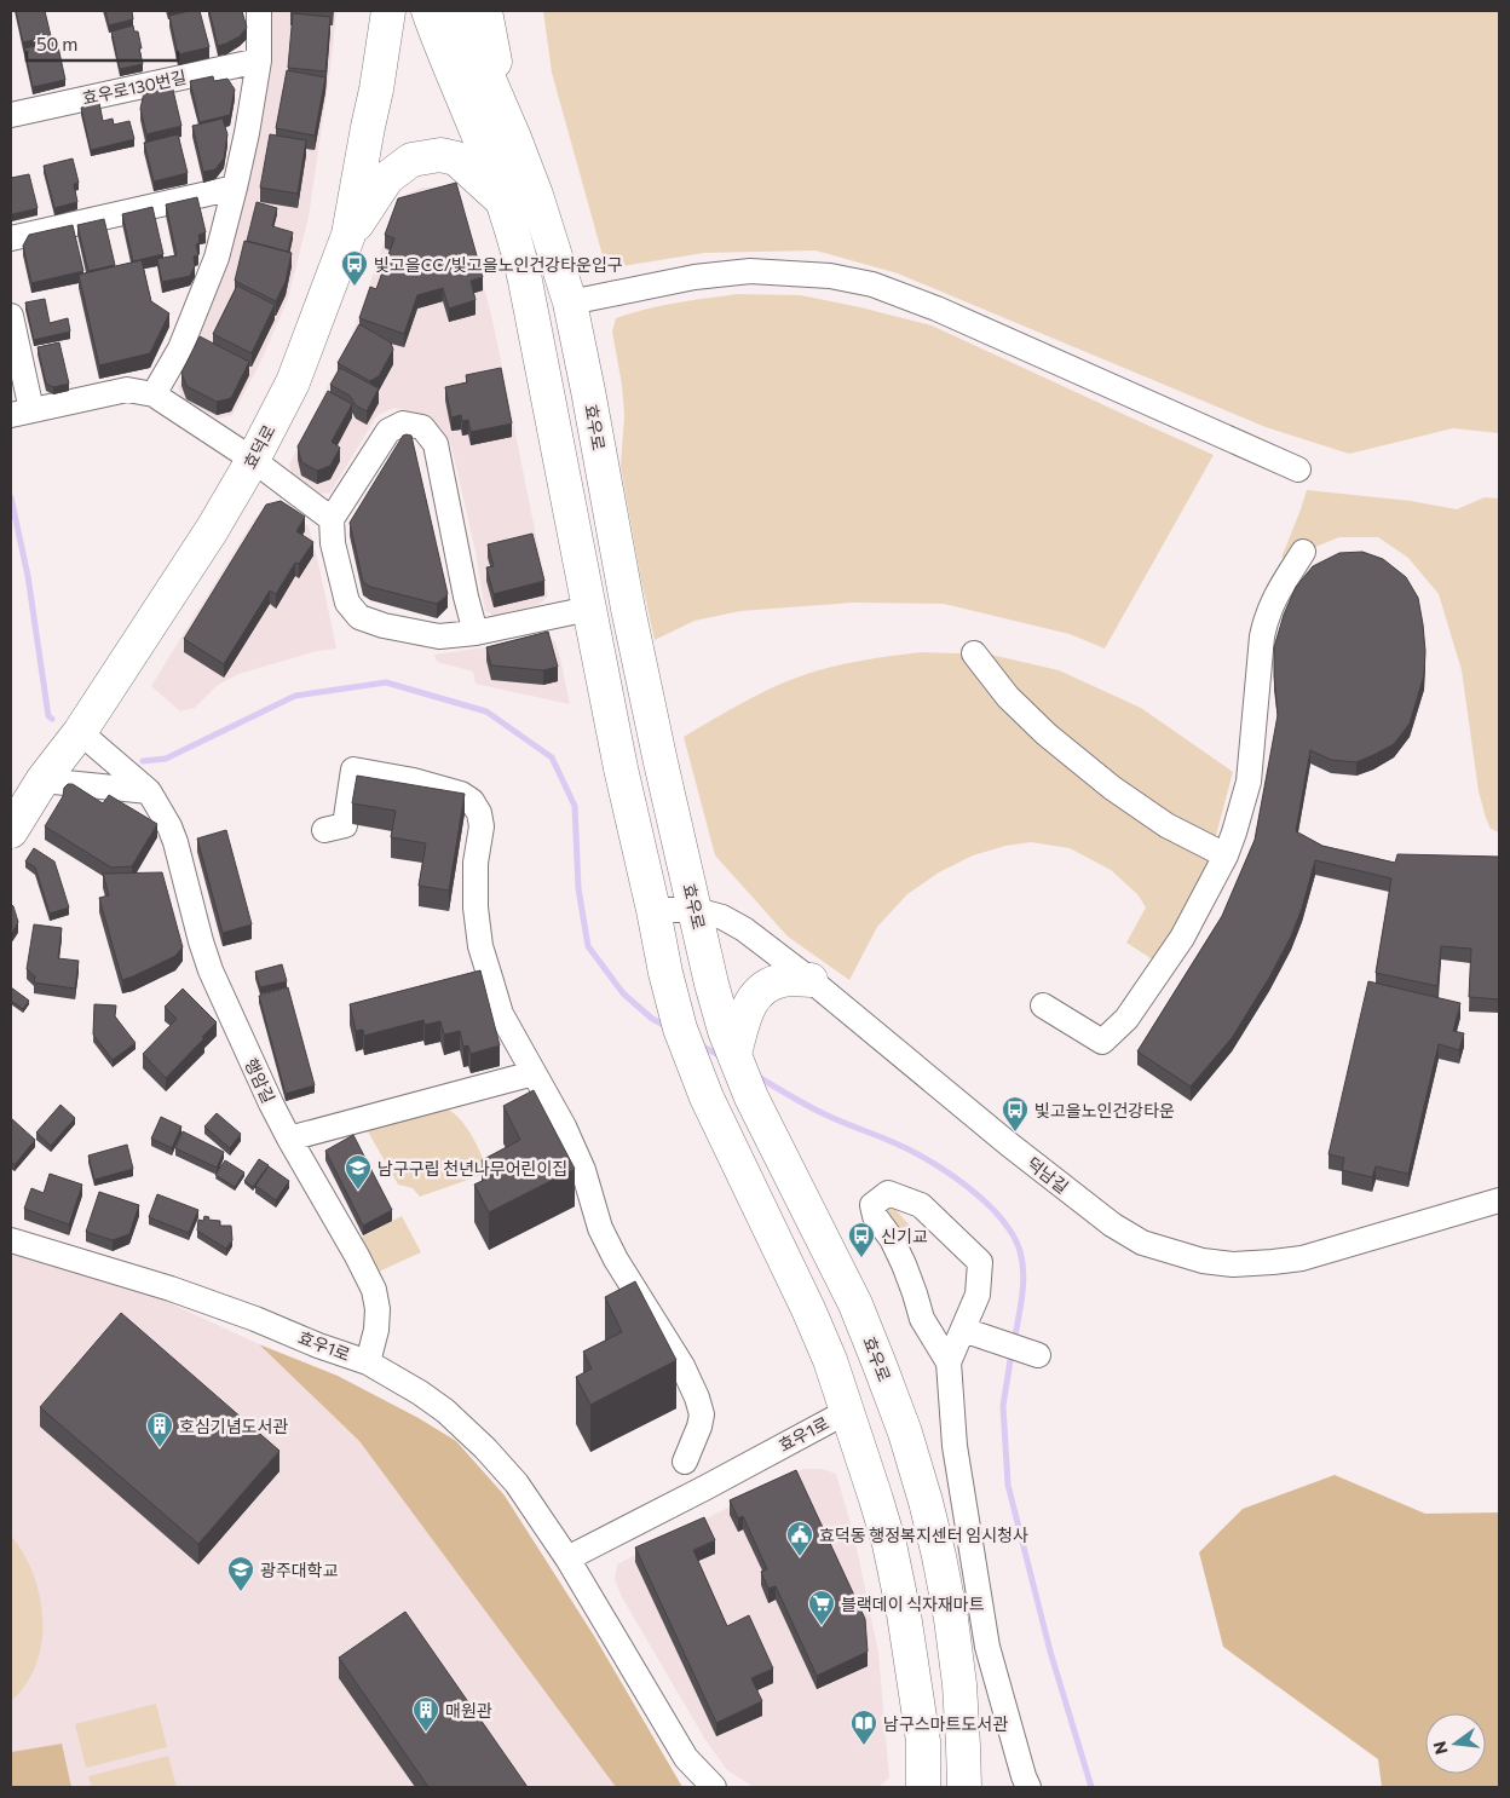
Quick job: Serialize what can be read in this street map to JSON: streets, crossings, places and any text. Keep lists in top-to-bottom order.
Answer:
{
  "streets": {
    "main road": ["효우로", "효덕로"],
    "street": [
      "효우로130번길",
      "행암길",
      "덕남길",
      "효우1로"
    ]
  },
  "crossings": [
    ["효우로", "덕남길"],
    ["효덕로", "행암길"],
    ["행암길", "효우1로"]
  ],
  "places": {
    "bus stop": ["빛고을CC/빛고을노인건강타운입구", "빛고을노인건강타운", "신기교"],
    "school or university": ["남구구립 천년나무어린이집", "광주대학교"],
    "building": ["호심기념도서관", "매원관"],
    "public building": ["효덕동 행정복지센터 임시청사"],
    "supermarket": ["블랙데이 식자재마트"],
    "library": ["남구스마트도서관"]
  },
  "scale_bar": "50 m",
  "north": "left"
}
